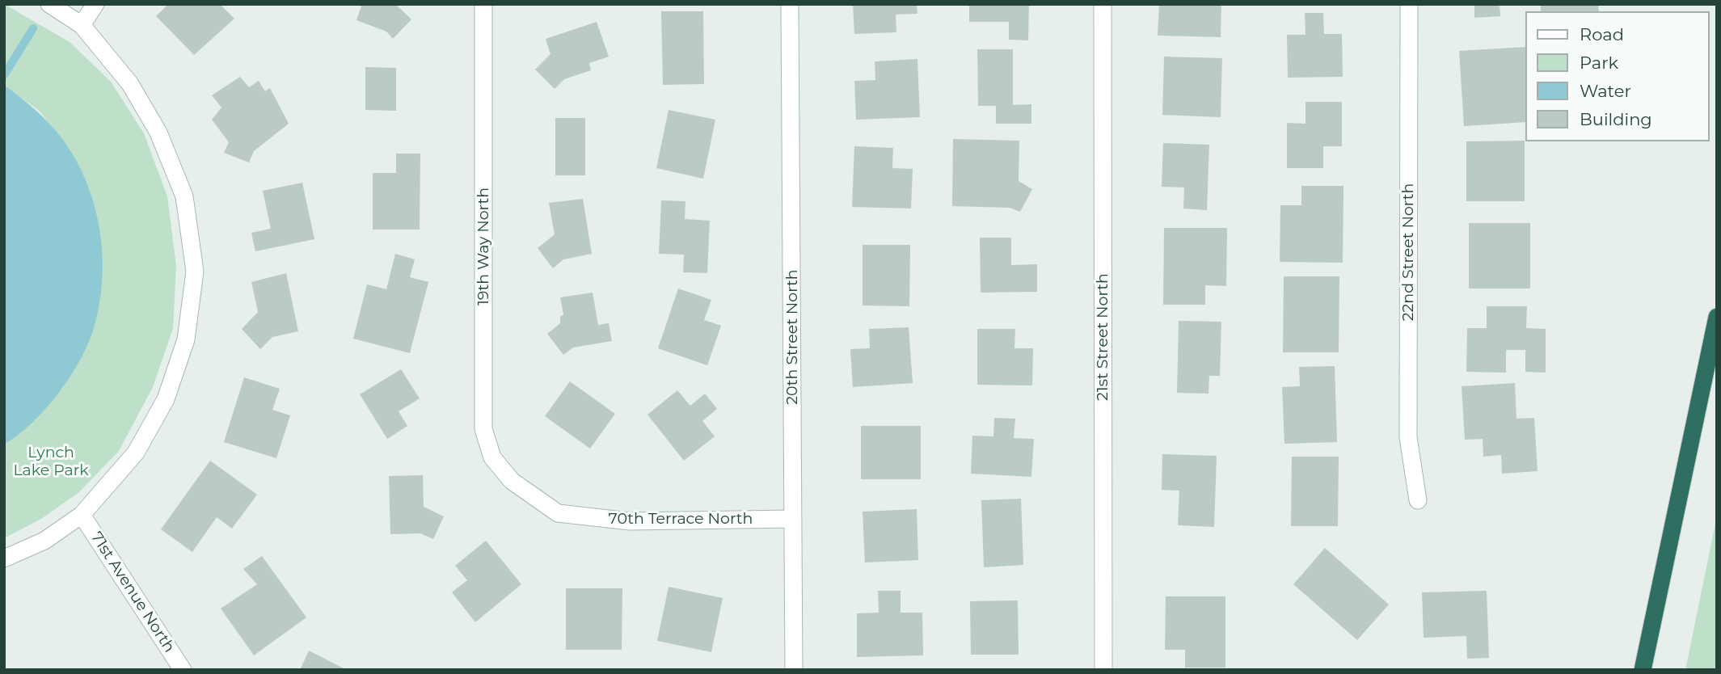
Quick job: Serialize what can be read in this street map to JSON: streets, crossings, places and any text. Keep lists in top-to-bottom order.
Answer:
{
  "streets": {
    "street": [
      "19th Way North",
      "22nd Street North",
      "20th Street North",
      "21st Street North",
      "70th Terrace North",
      "71st Avenue North"
    ]
  },
  "crossings": [
    ["19th Way North", "70th Terrace North"],
    ["20th Street North", "70th Terrace North"]
  ],
  "parks": ["Lynch Lake Park"],
  "legend": [
    "Road",
    "Park",
    "Water",
    "Building"
  ]
}
